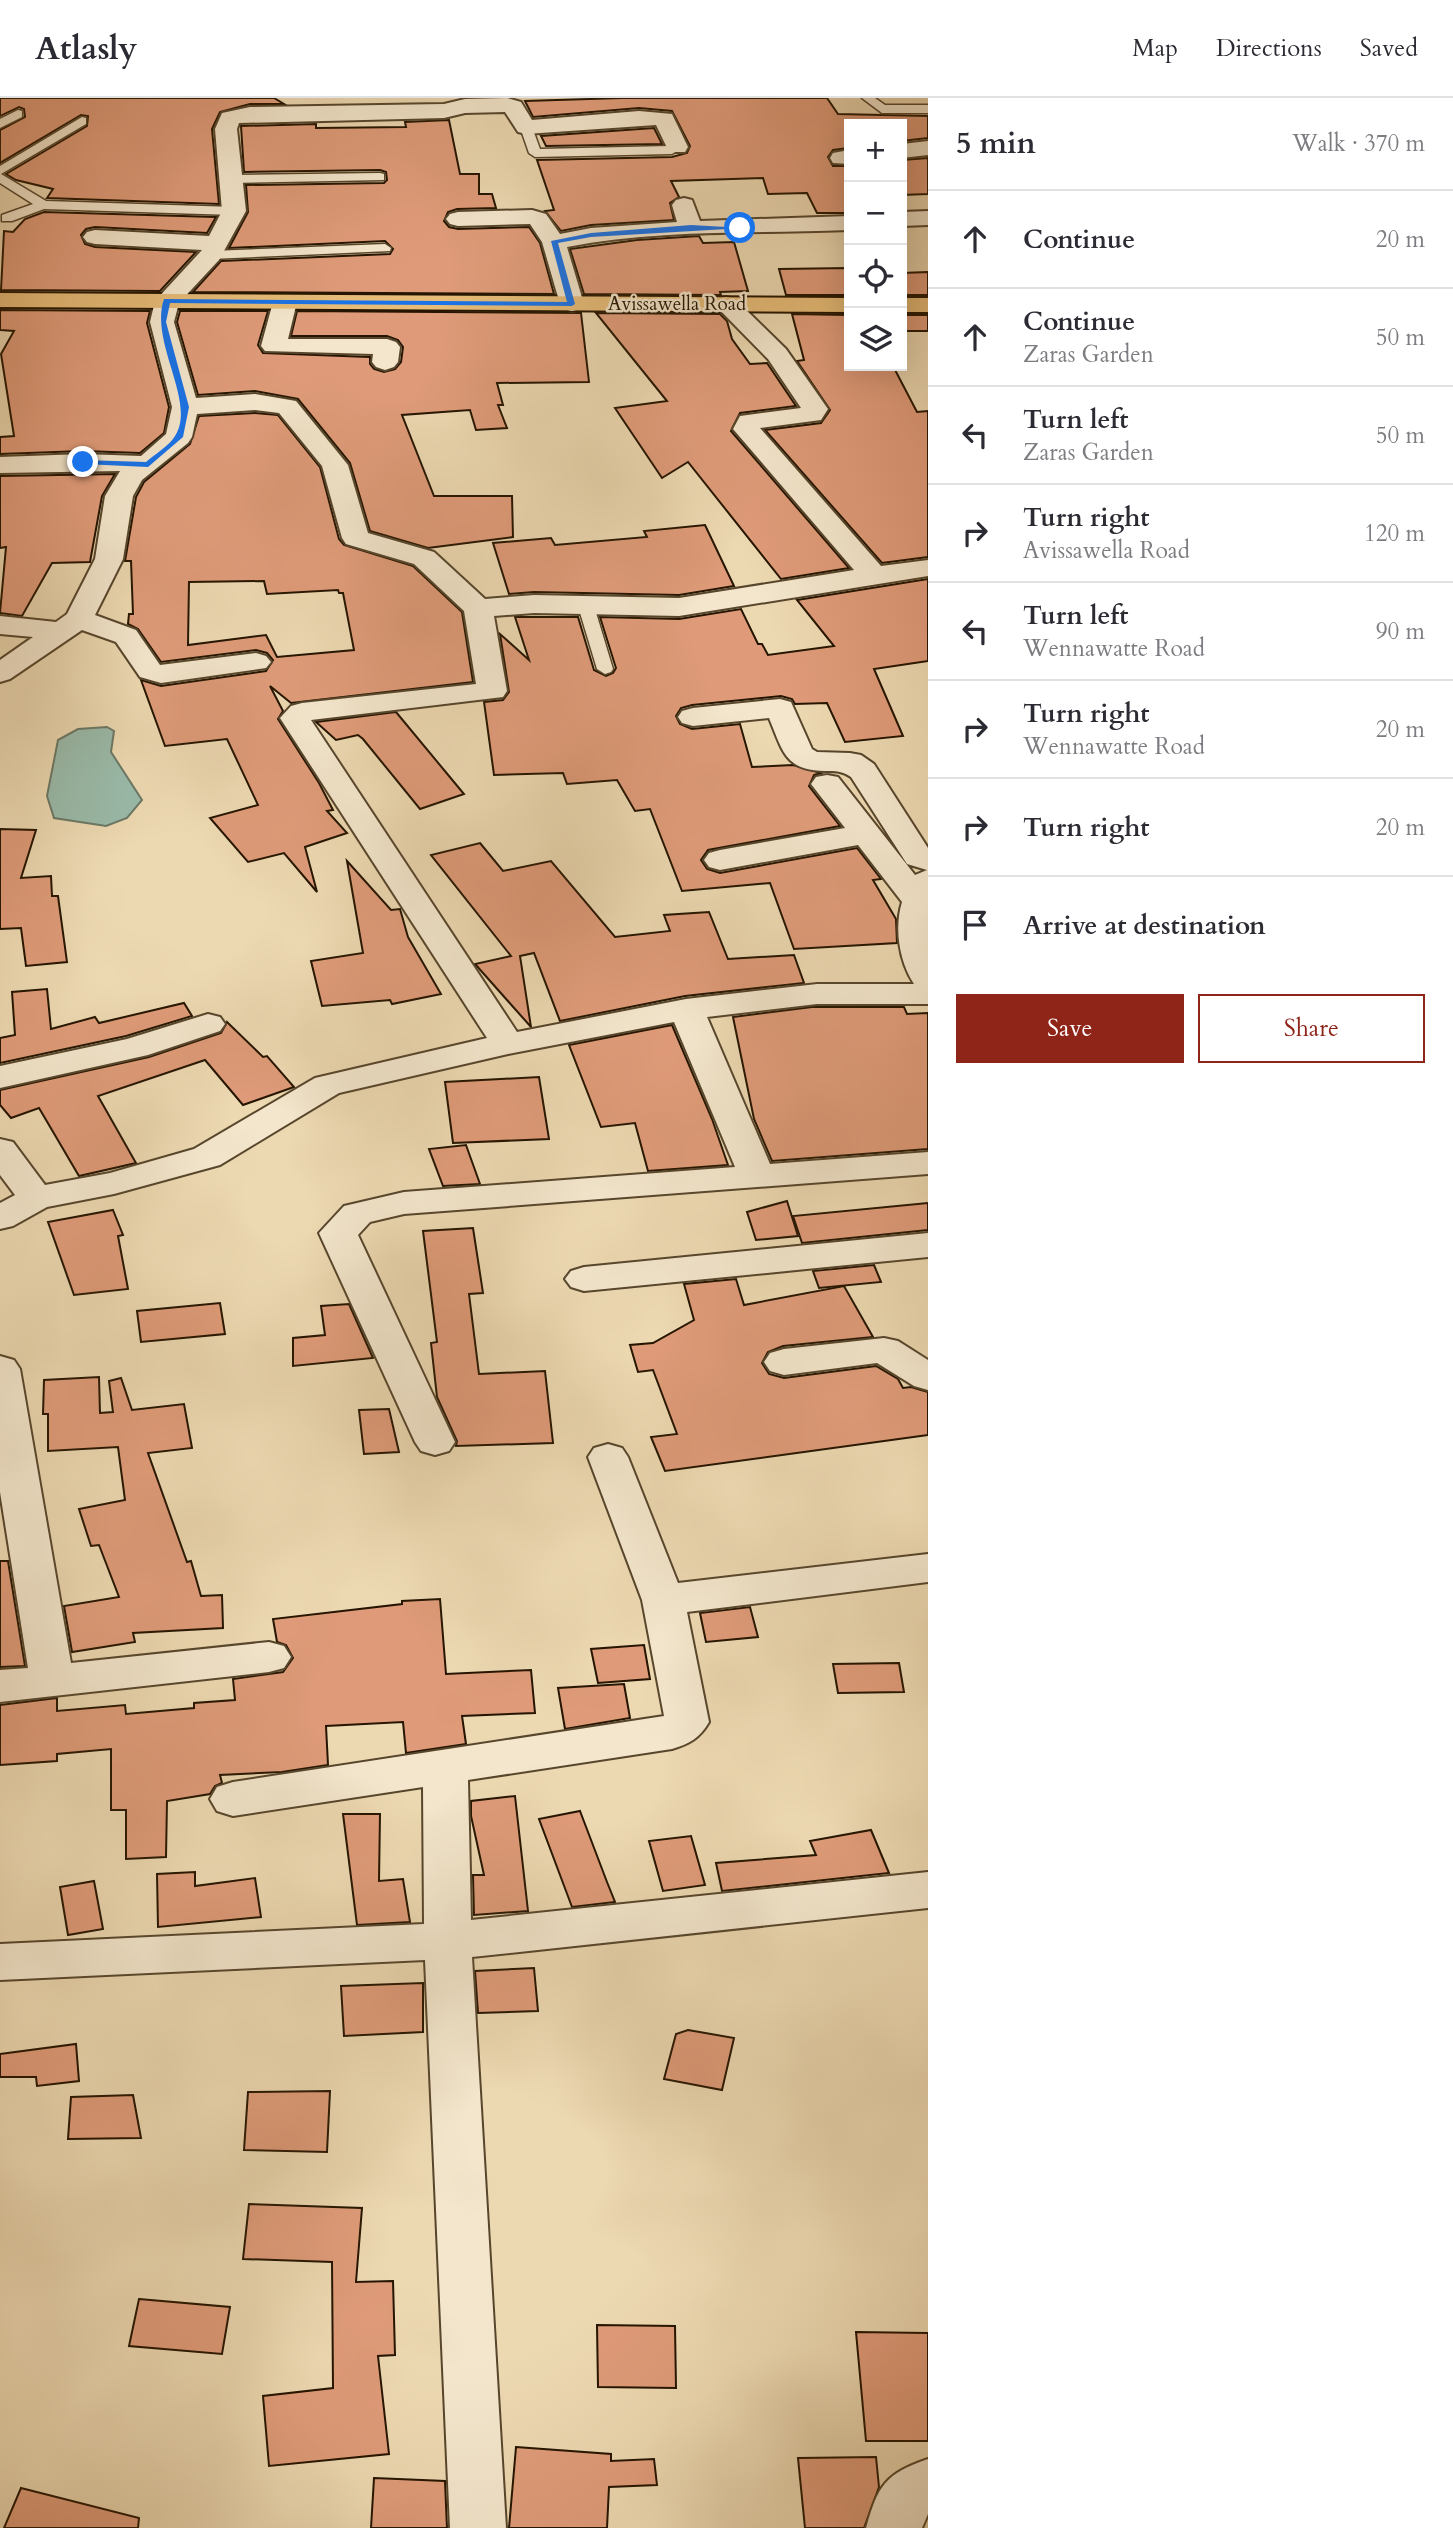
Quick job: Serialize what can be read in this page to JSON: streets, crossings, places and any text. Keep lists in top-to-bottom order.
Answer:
{
  "streets": {
    "main road": ["Avissawella Road"]
  },
  "page": {
    "header": "Atlasly",
    "nav": ["Map", "Directions", "Saved"],
    "heading": ["5 min", "Walk · 370 m"],
    "map_buttons": ["+", "−"],
    "list": [
      ["Continue", "20 m"],
      ["Continue", "Zaras Garden", "50 m"],
      ["Turn left", "Zaras Garden", "50 m"],
      ["Turn right", "Avissawella Road", "120 m"],
      ["Turn left", "Wennawatte Road", "90 m"],
      ["Turn right", "Wennawatte Road", "20 m"],
      ["Turn right", "20 m"],
      "Arrive at destination"
    ],
    "buttons": ["Save", "Share"]
  }
}
